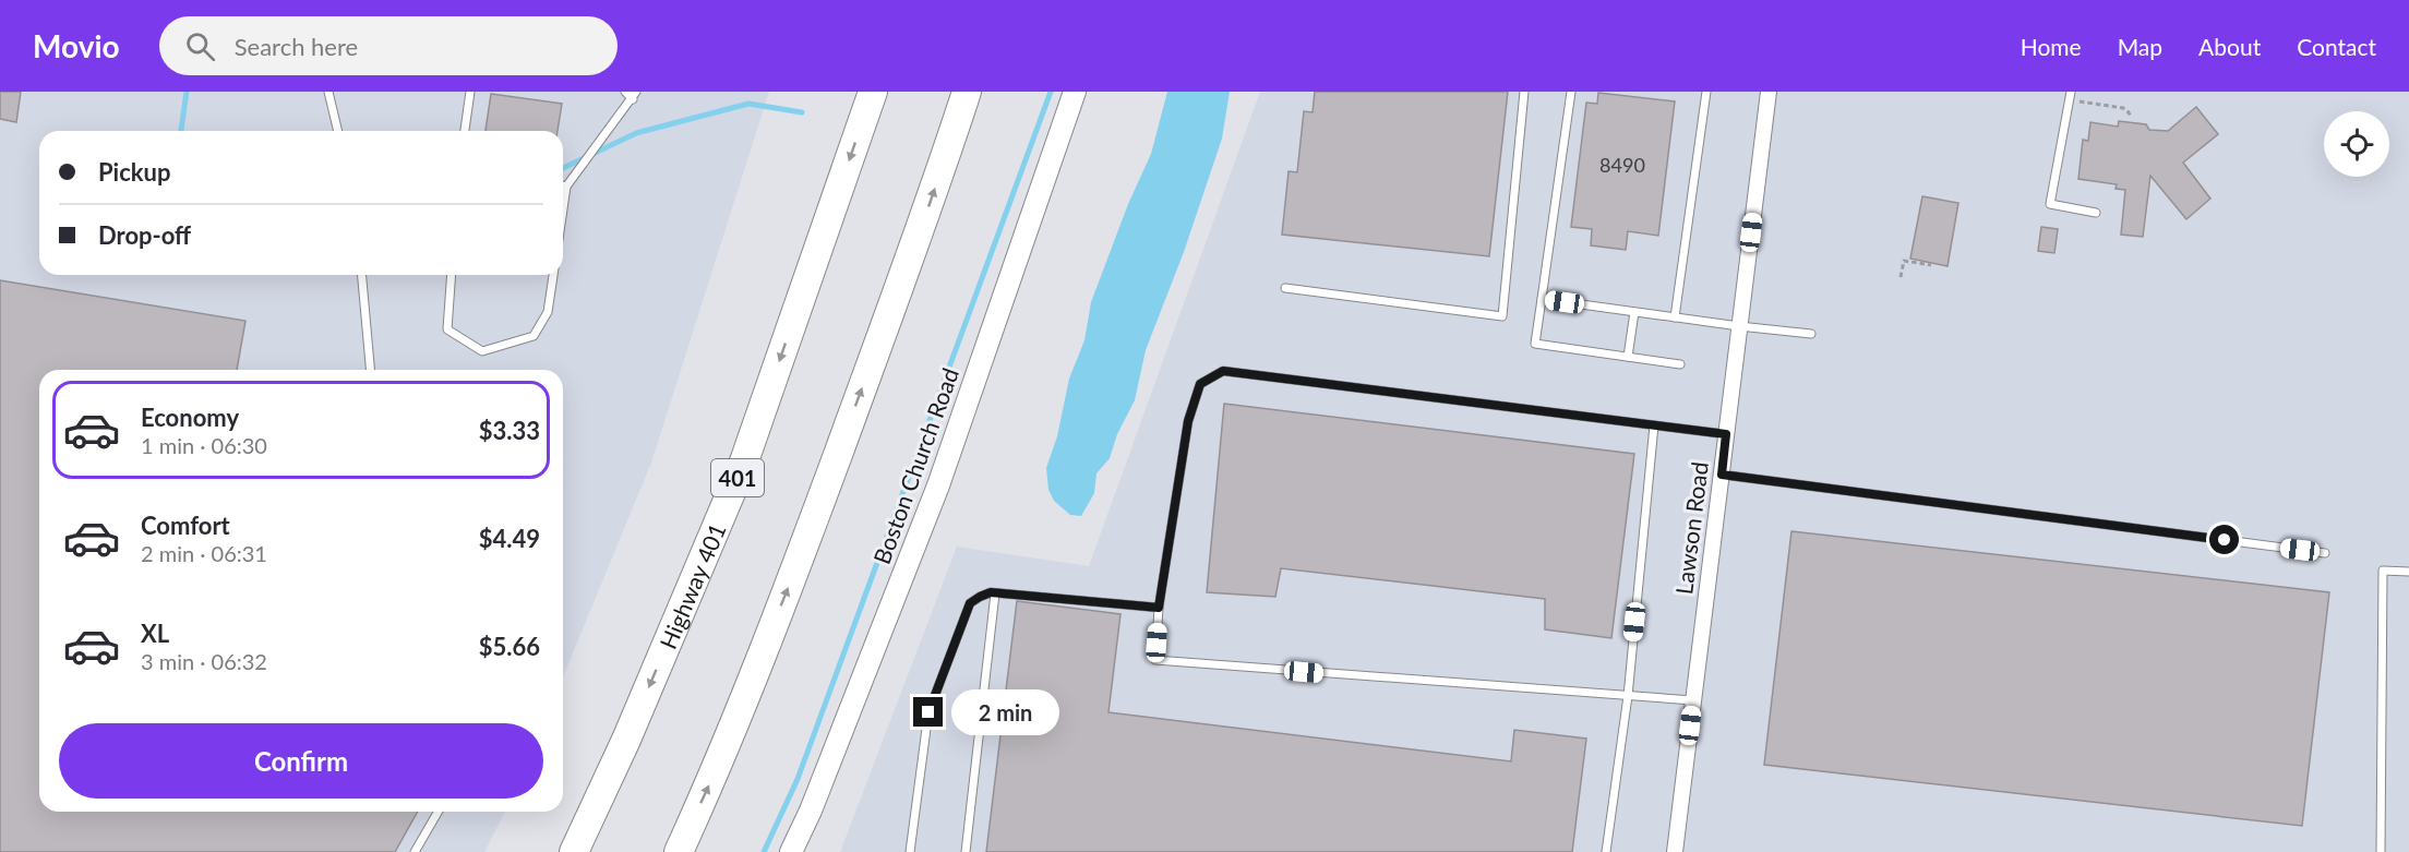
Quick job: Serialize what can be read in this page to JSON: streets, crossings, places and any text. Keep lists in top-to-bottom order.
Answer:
{
  "streets": {
    "highway": ["401", "Highway 401"],
    "street": ["Boston Church Road", "Lawson Road"]
  },
  "house_numbers": ["8490"],
  "page": {
    "header": "Movio",
    "search": "Search here",
    "nav": [
      "Home",
      "Map",
      "About",
      "Contact"
    ],
    "banner": ["Pickup", "Drop-off"],
    "list": [
      {
        "name": "Economy",
        "note": "1 min · 06:30",
        "value": "$3.33"
      },
      {
        "name": "Comfort",
        "note": "2 min · 06:31",
        "value": "$4.49"
      },
      {
        "name": "XL",
        "note": "3 min · 06:32",
        "value": "$5.66"
      }
    ],
    "bubble": "2 min",
    "buttons": "Confirm"
  }
}
